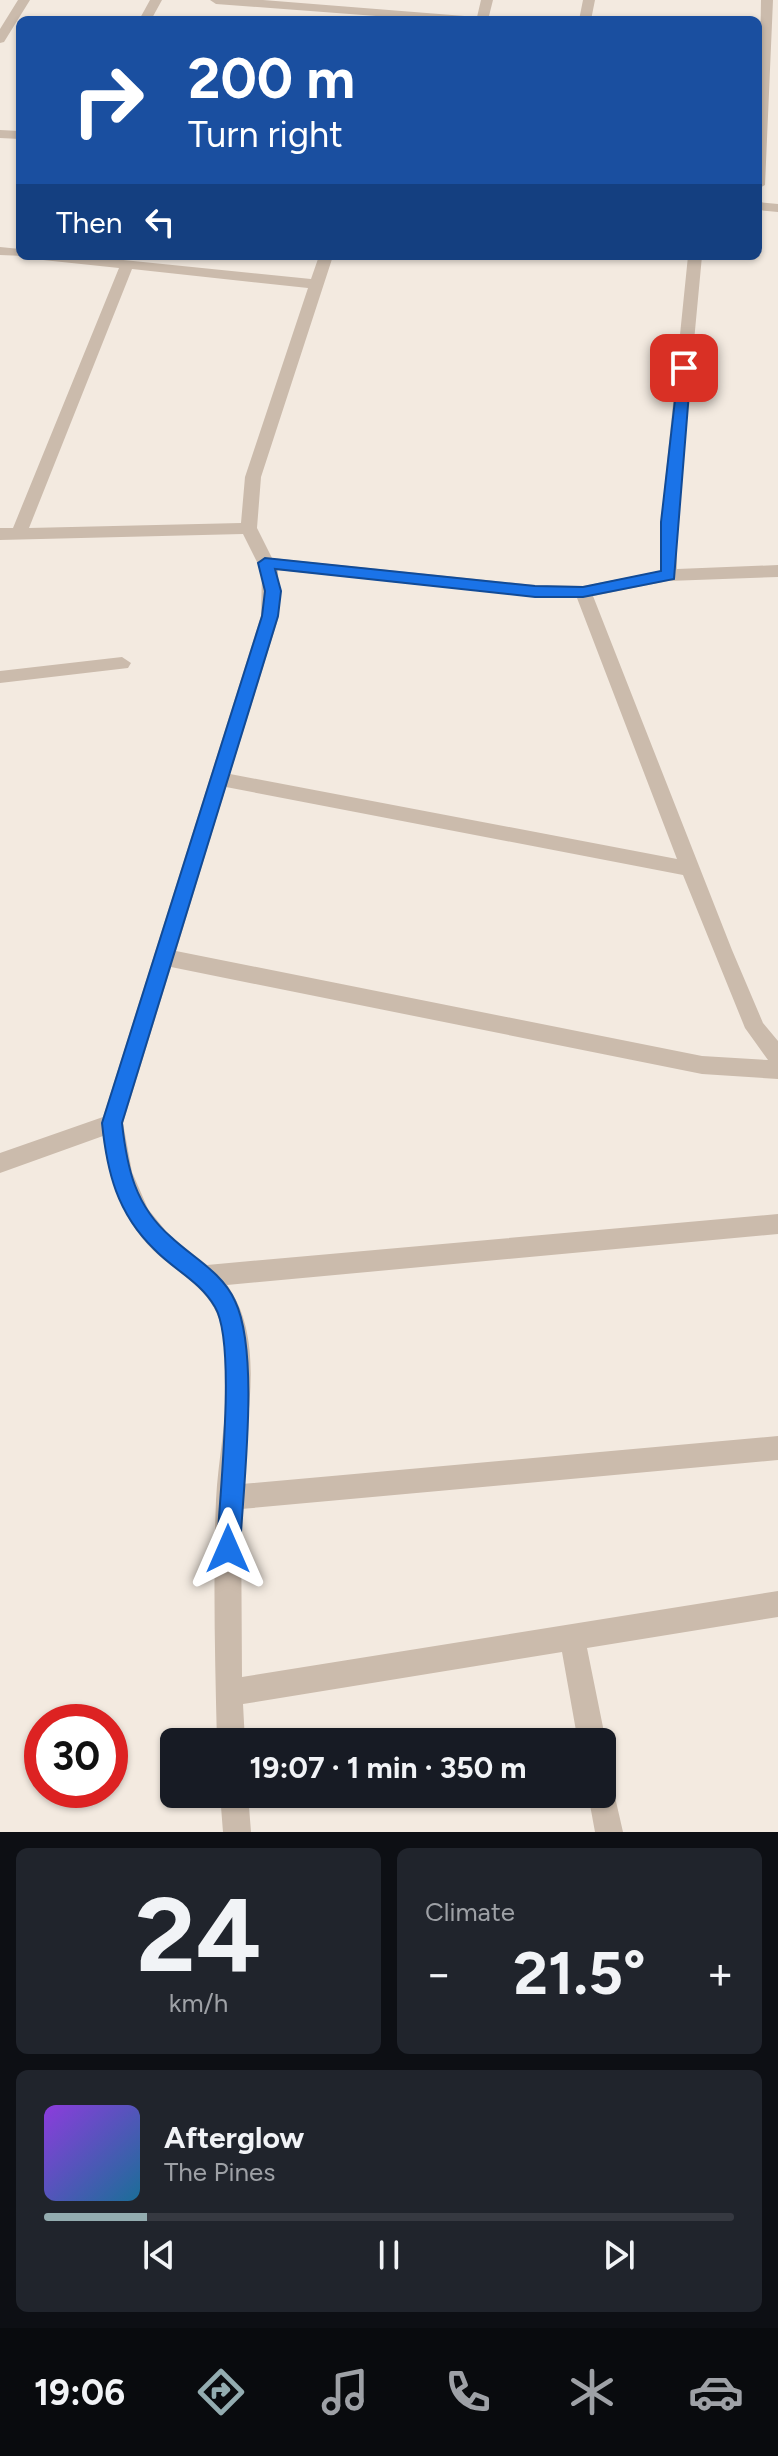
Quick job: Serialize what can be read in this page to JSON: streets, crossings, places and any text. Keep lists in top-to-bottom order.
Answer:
{
  "page": {
    "turn": ["200 m", "Turn right"],
    "then": "Then",
    "limit": "30",
    "trip": "19:07 · 1 min · 350 m",
    "tile": [
      ["24", "km/h"],
      "Climate"
    ],
    "heat": ["−", "21.5°", "+"],
    "song": ["Afterglow", "The Pines"],
    "tabs": "19:06"
  }
}
